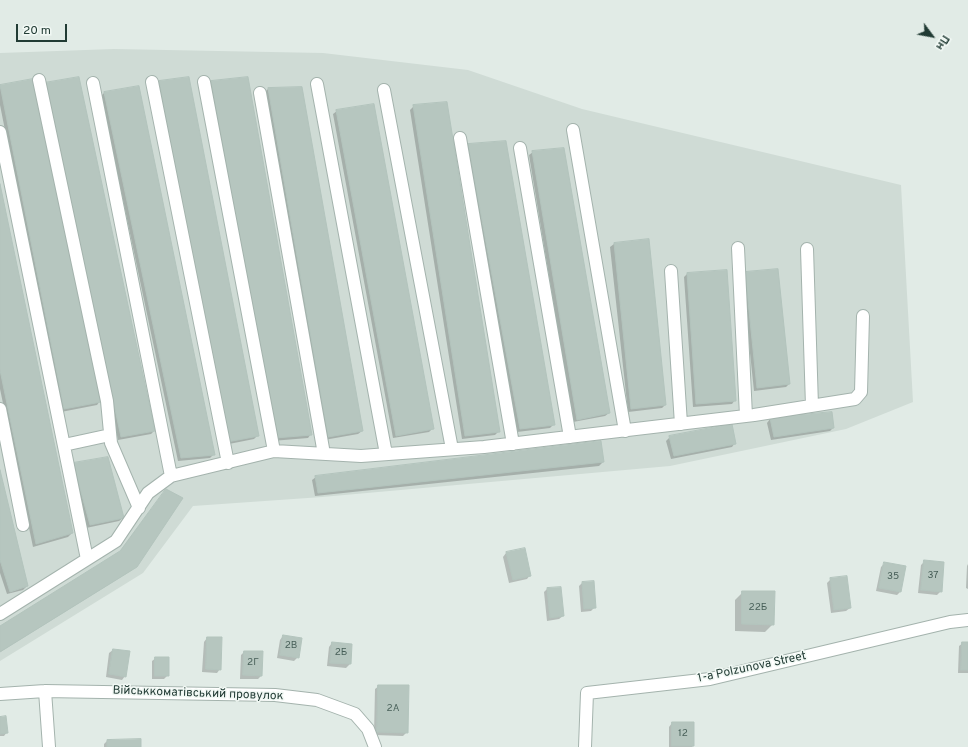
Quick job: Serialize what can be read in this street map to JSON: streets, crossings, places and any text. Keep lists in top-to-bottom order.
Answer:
{
  "streets": {
    "street": ["1-a Polzunova Street", "Військкоматівський провулок"]
  },
  "house_numbers": [
    "37",
    "35",
    "22Б",
    "2В",
    "2Б",
    "2Г",
    "2А",
    "12"
  ],
  "scale_bar": "20 m",
  "north": "bottom right"
}
